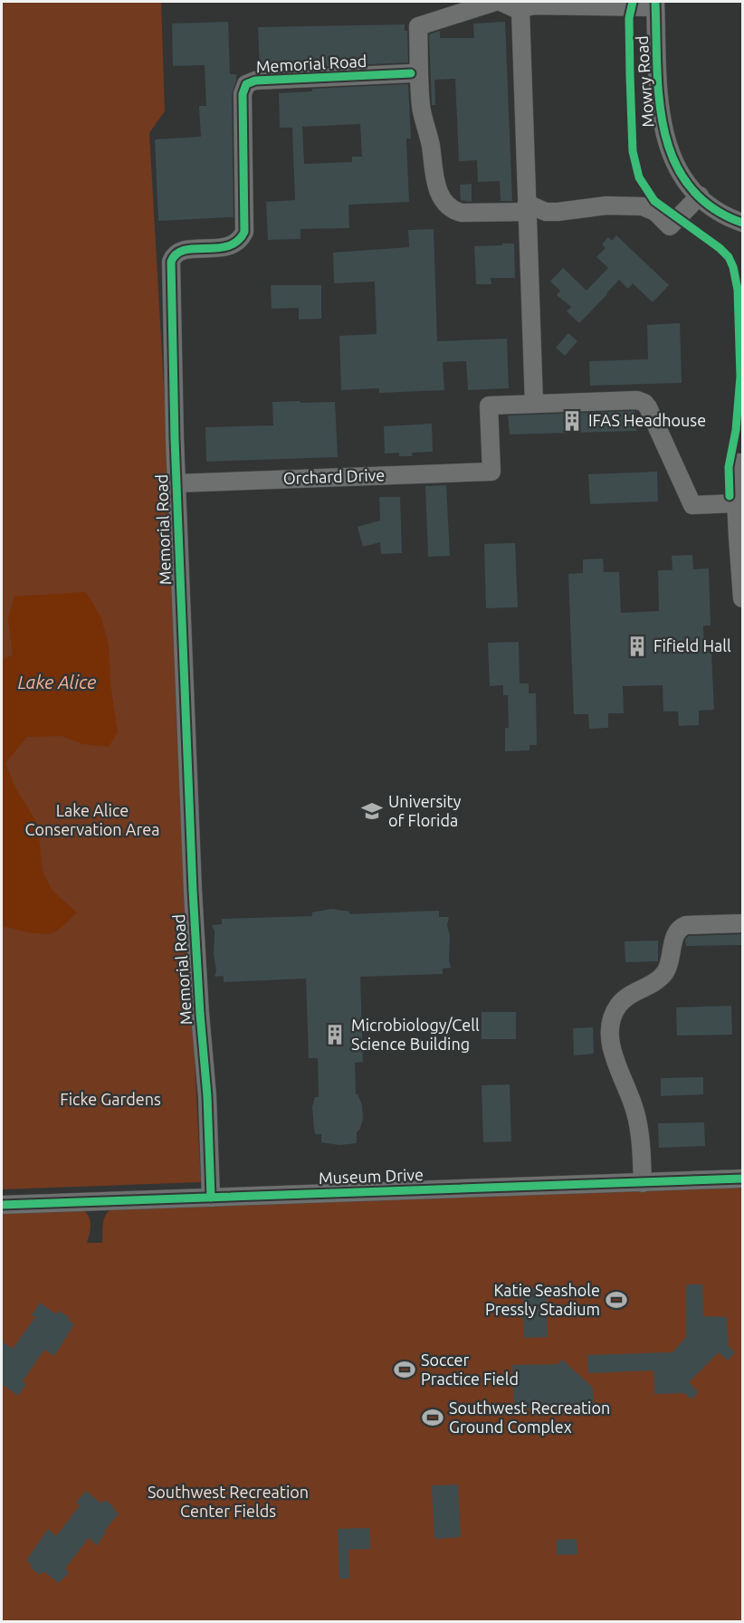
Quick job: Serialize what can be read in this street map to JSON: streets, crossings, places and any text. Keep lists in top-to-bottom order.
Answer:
{
  "streets": {
    "street": [
      "Memorial Road",
      "Mowry Road",
      "Orchard Drive",
      "Museum Drive"
    ]
  },
  "crossings": [
    ["Memorial Road", "Orchard Drive"],
    ["Memorial Road", "Museum Drive"]
  ],
  "water": ["Lake Alice"],
  "parks": ["Lake Alice Conservation Area", "Ficke Gardens", "Southwest Recreation Center Fields"],
  "places": {
    "building": ["IFAS Headhouse", "Fifield Hall", "Microbiology/Cell Science Building"],
    "school or university": ["University of Florida"],
    "sports": ["Katie Seashole Pressly Stadium", "Soccer Practice Field", "Southwest Recreation Ground Complex"]
  }
}
